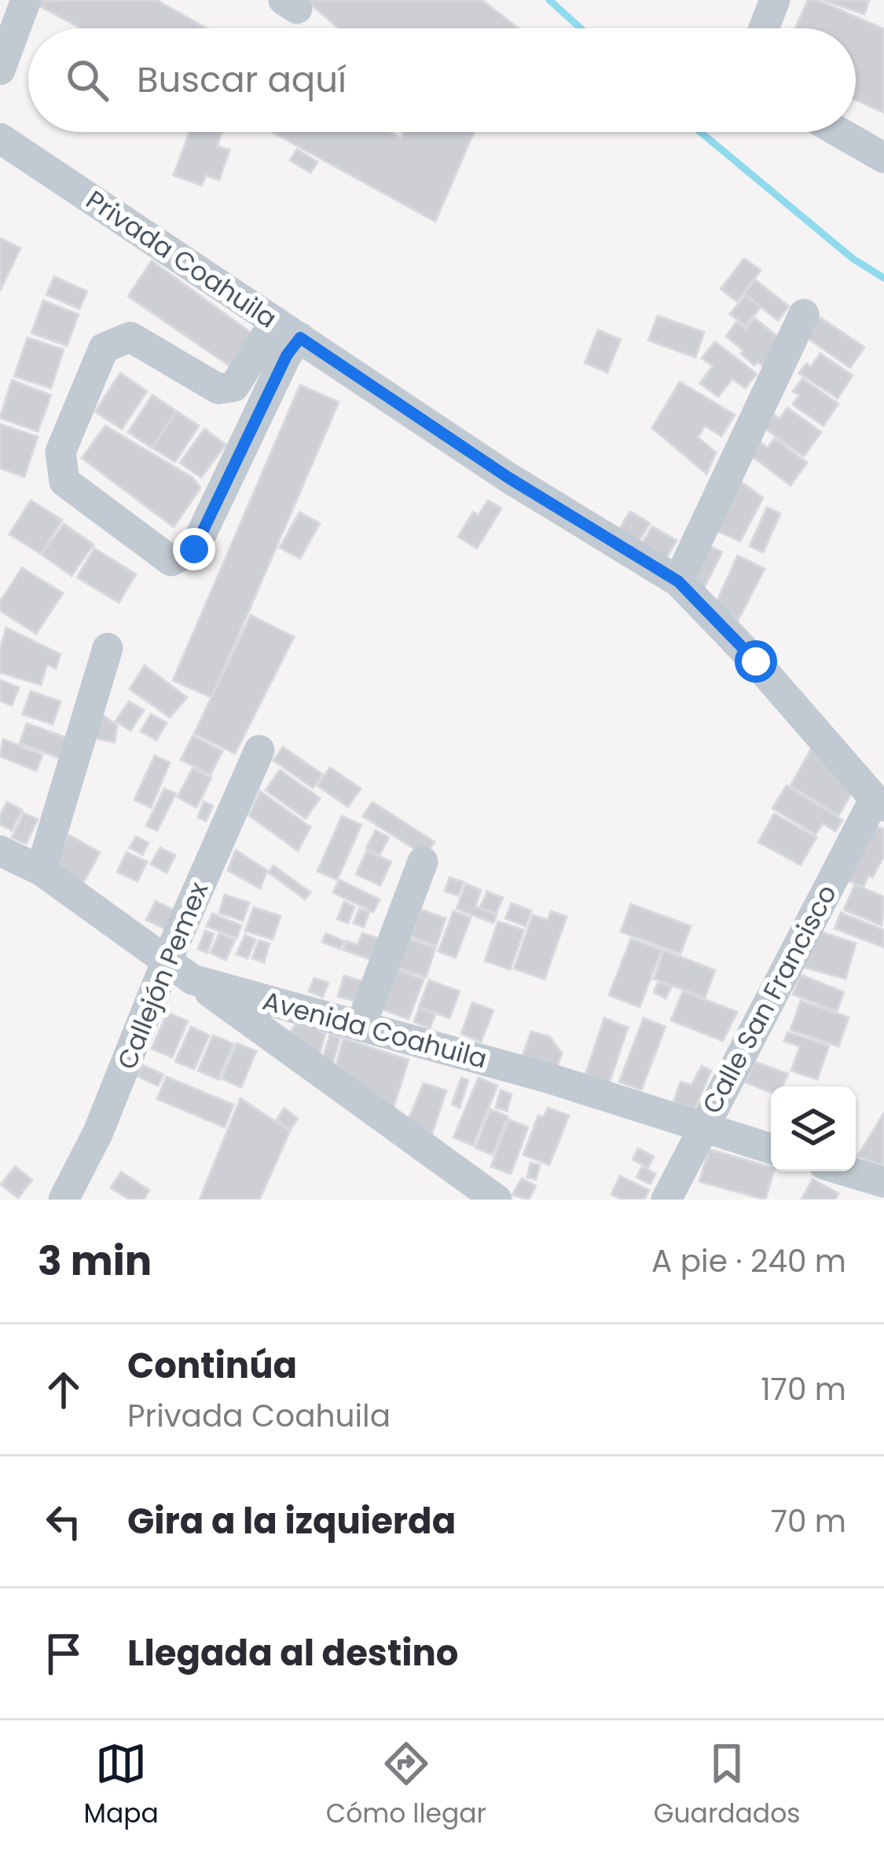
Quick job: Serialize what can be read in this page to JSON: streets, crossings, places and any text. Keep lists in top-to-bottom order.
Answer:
{
  "streets": {
    "street": [
      "Privada Coahuila",
      "Callejón Pemex",
      "Calle San Francisco",
      "Avenida Coahuila"
    ]
  },
  "crossings": [
    ["Privada Coahuila", "Calle San Francisco"],
    ["Callejón Pemex", "Avenida Coahuila"],
    ["Calle San Francisco", "Avenida Coahuila"]
  ],
  "page": {
    "search": "Buscar aquí",
    "heading": ["3 min", "A pie · 240 m"],
    "list": [
      ["Continúa", "Privada Coahuila", "170 m"],
      ["Gira a la izquierda", "70 m"],
      "Llegada al destino"
    ],
    "nav": ["Mapa", "Cómo llegar", "Guardados"]
  }
}
